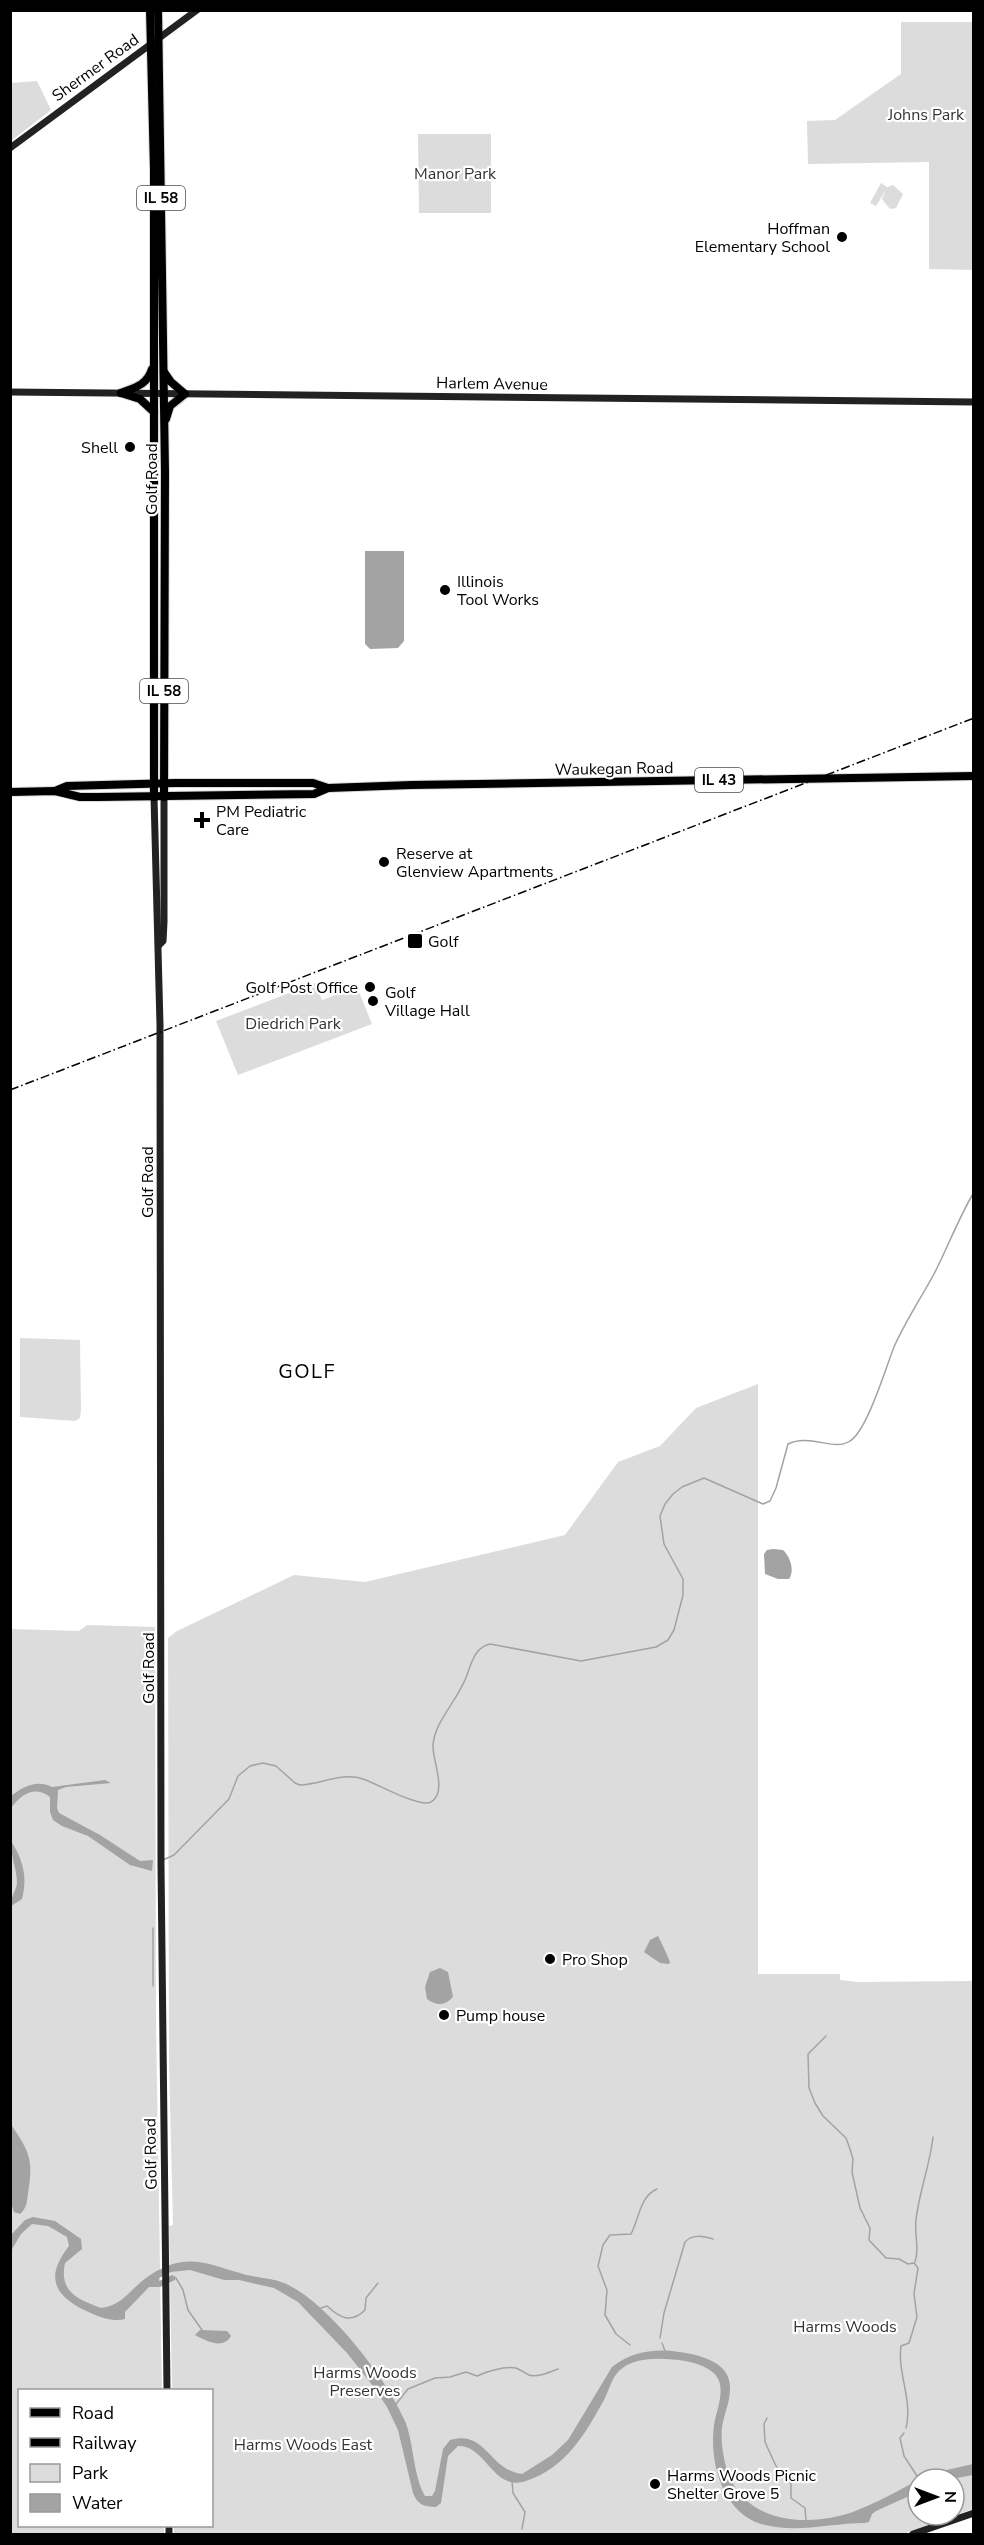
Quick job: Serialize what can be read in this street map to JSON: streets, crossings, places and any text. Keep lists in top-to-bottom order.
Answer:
{
  "streets": {
    "main road": [
      "Shermer Road",
      "IL 58",
      "Harlem Avenue",
      "Golf Road",
      "Waukegan Road",
      "IL 43"
    ]
  },
  "crossings": [
    ["Shermer Road", "Golf Road"],
    ["Harlem Avenue", "Golf Road"],
    ["Golf Road", "Waukegan Road"],
    ["Golf Road", "IL 43"],
    ["Waukegan Road", "IL 43"]
  ],
  "districts": ["GOLF"],
  "parks": [
    "Johns Park",
    "Manor Park",
    "Diedrich Park",
    "Harms Woods",
    "Harms Woods Preserves",
    "Harms Woods East"
  ],
  "places": {
    "other": [
      "Hoffman Elementary School",
      "Shell",
      "Illinois Tool Works",
      "Reserve at Glenview Apartments",
      "Golf Post Office",
      "Golf Village Hall",
      "Pro Shop",
      "Pump house",
      "Harms Woods Picnic Shelter Grove 5"
    ],
    "health": ["PM Pediatric Care"],
    "transit": ["Golf"]
  },
  "legend": [
    "Road",
    "Railway",
    "Park",
    "Water"
  ],
  "north": "right"
}
